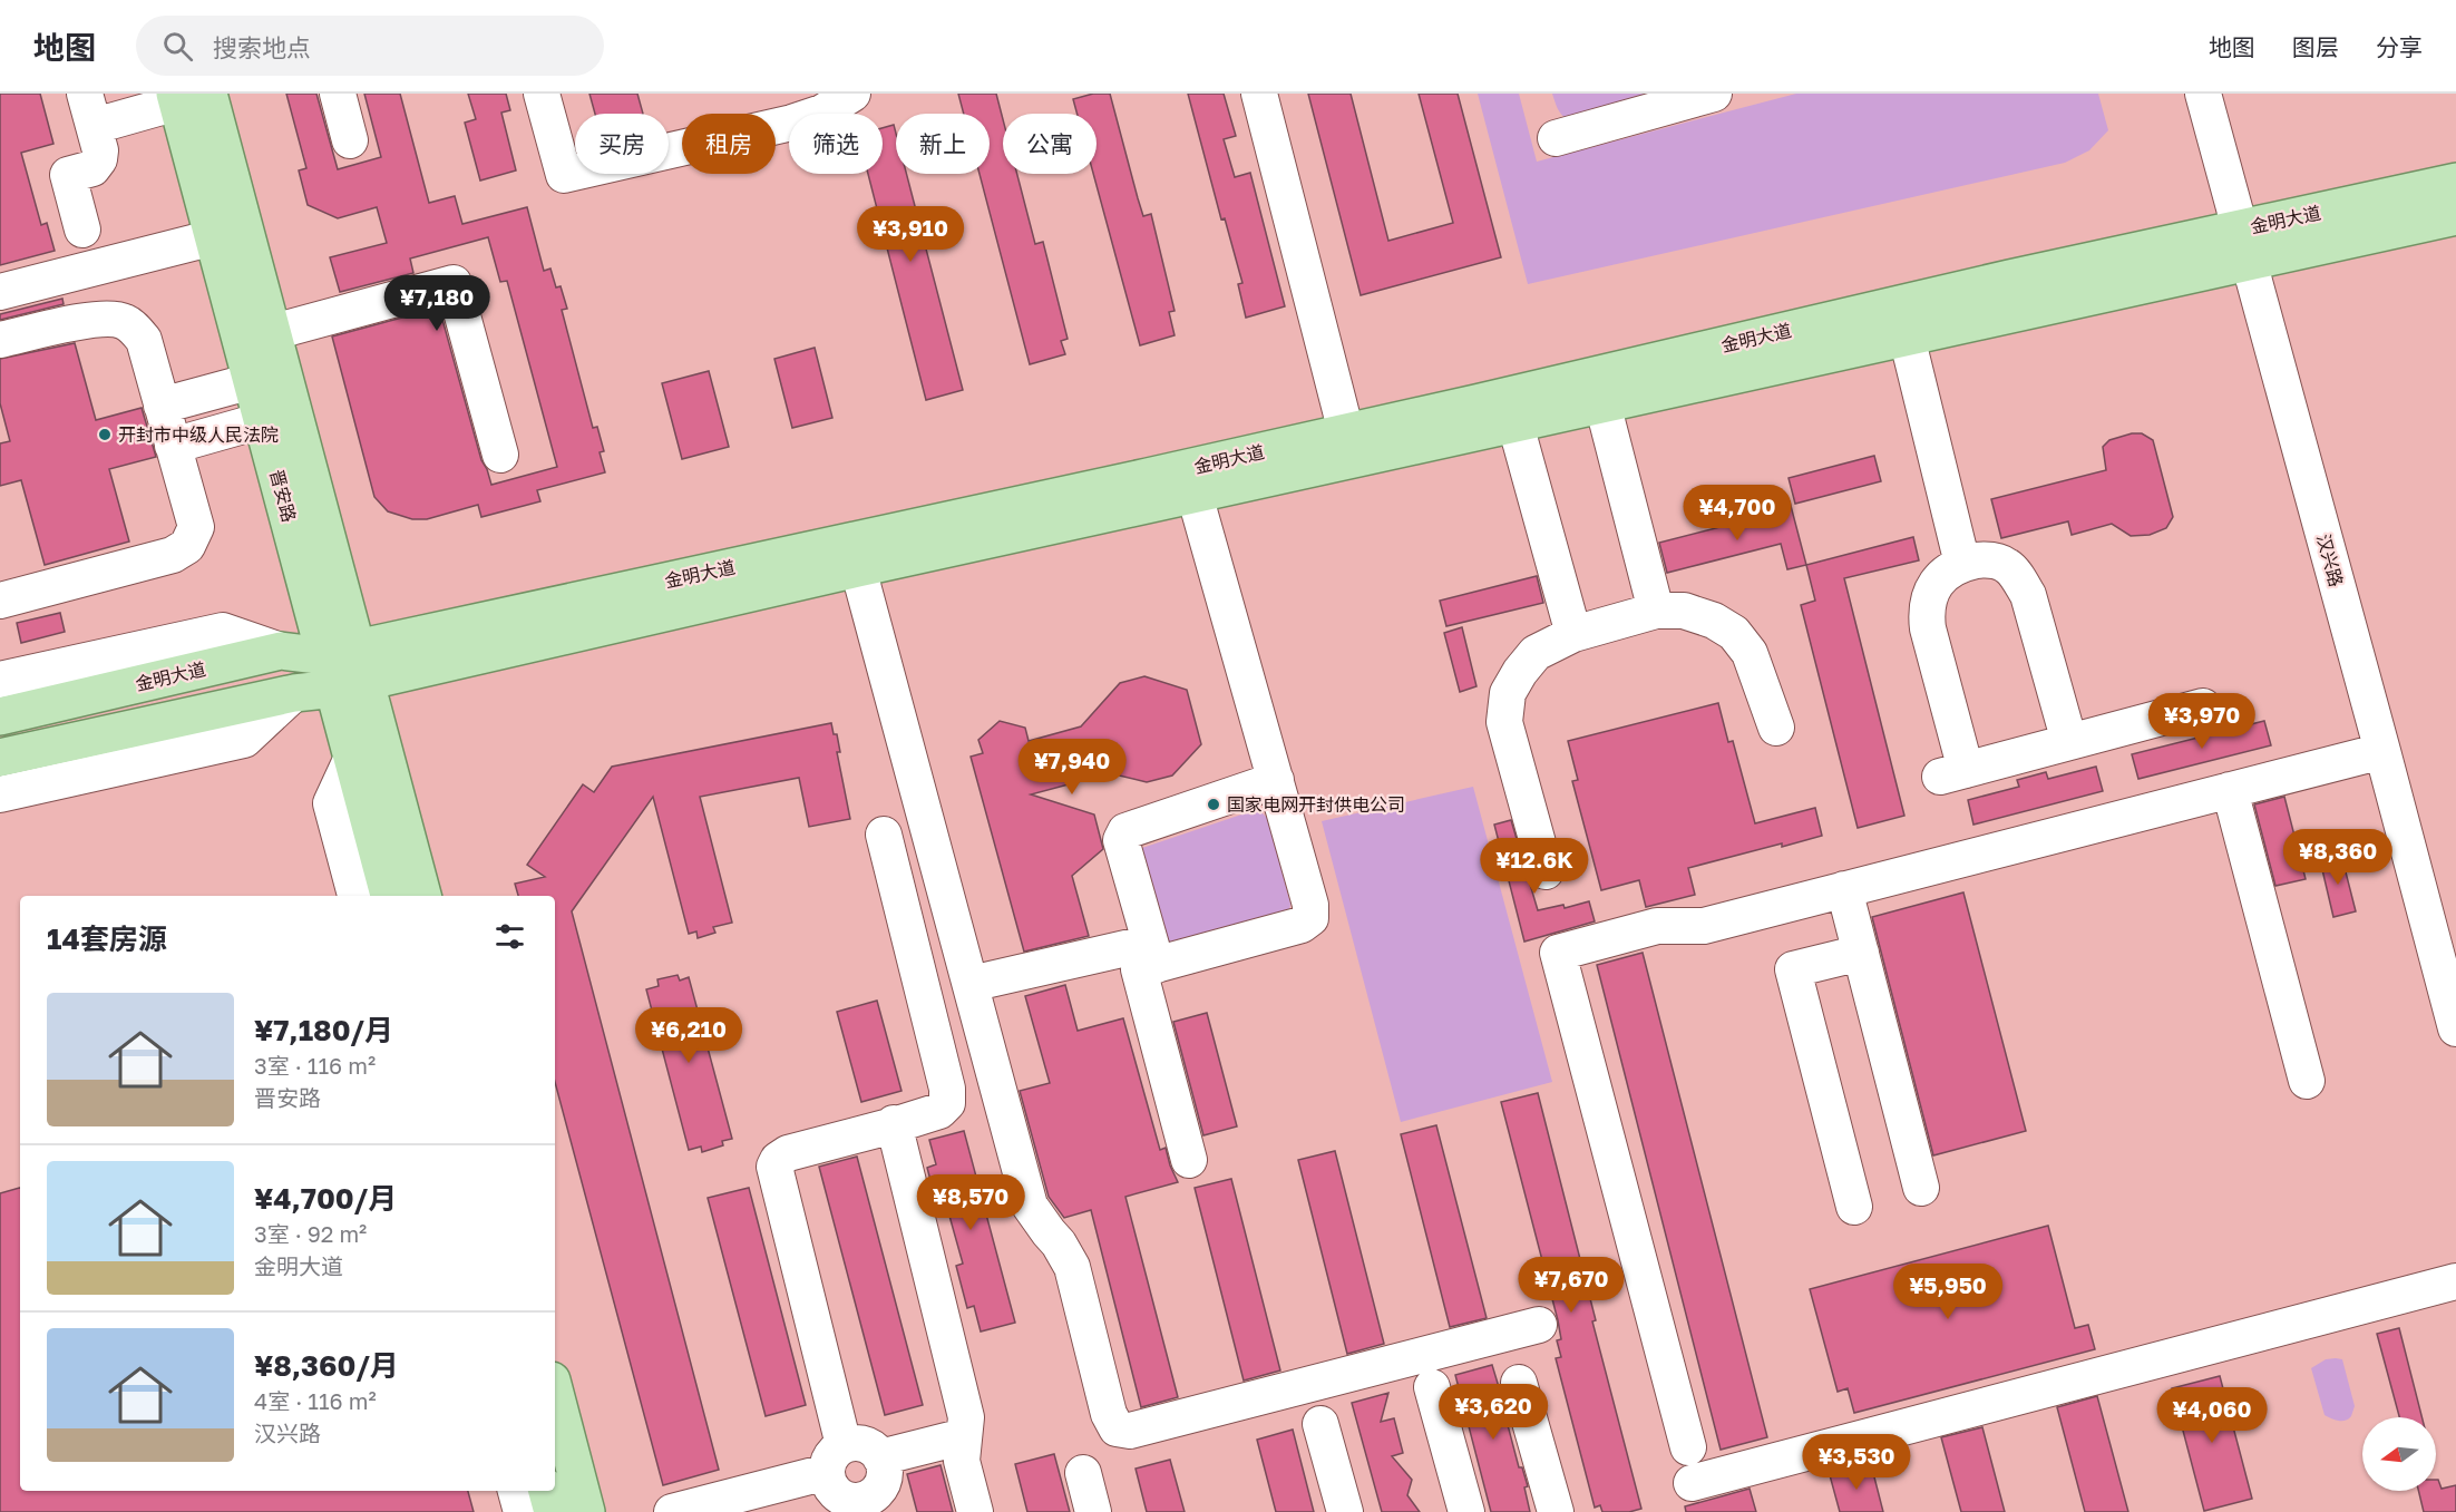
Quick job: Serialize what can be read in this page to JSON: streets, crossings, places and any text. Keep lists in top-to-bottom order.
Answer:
{
  "streets": {
    "main road": ["金明大道", "晋安路"],
    "street": ["汉兴路"]
  },
  "crossings": [
    ["金明大道", "晋安路"],
    ["金明大道", "汉兴路"]
  ],
  "places": ["开封市中级人民法院", "国家电网开封供电公司"],
  "north": "left",
  "page": {
    "header": "地图",
    "search": "搜索地点",
    "nav": ["地图", "图层", "分享"],
    "chip": [
      "买房",
      "租房",
      "筛选",
      "新上",
      "公寓"
    ],
    "price": [
      "¥3,910",
      "¥7,180",
      "¥4,700",
      "¥3,970",
      "¥7,940",
      "¥8,360",
      "¥12.6K",
      "¥6,210",
      "¥8,570",
      "¥7,670",
      "¥5,950",
      "¥3,620",
      "¥4,060",
      "¥3,530"
    ],
    "heading": "14套房源",
    "list": [
      {
        "name": "¥7,180/月",
        "note": "3室 · 116 m² · 晋安路"
      },
      {
        "name": "¥4,700/月",
        "note": "3室 · 92 m² · 金明大道"
      },
      {
        "name": "¥8,360/月",
        "note": "4室 · 116 m² · 汉兴路"
      }
    ]
  }
}
